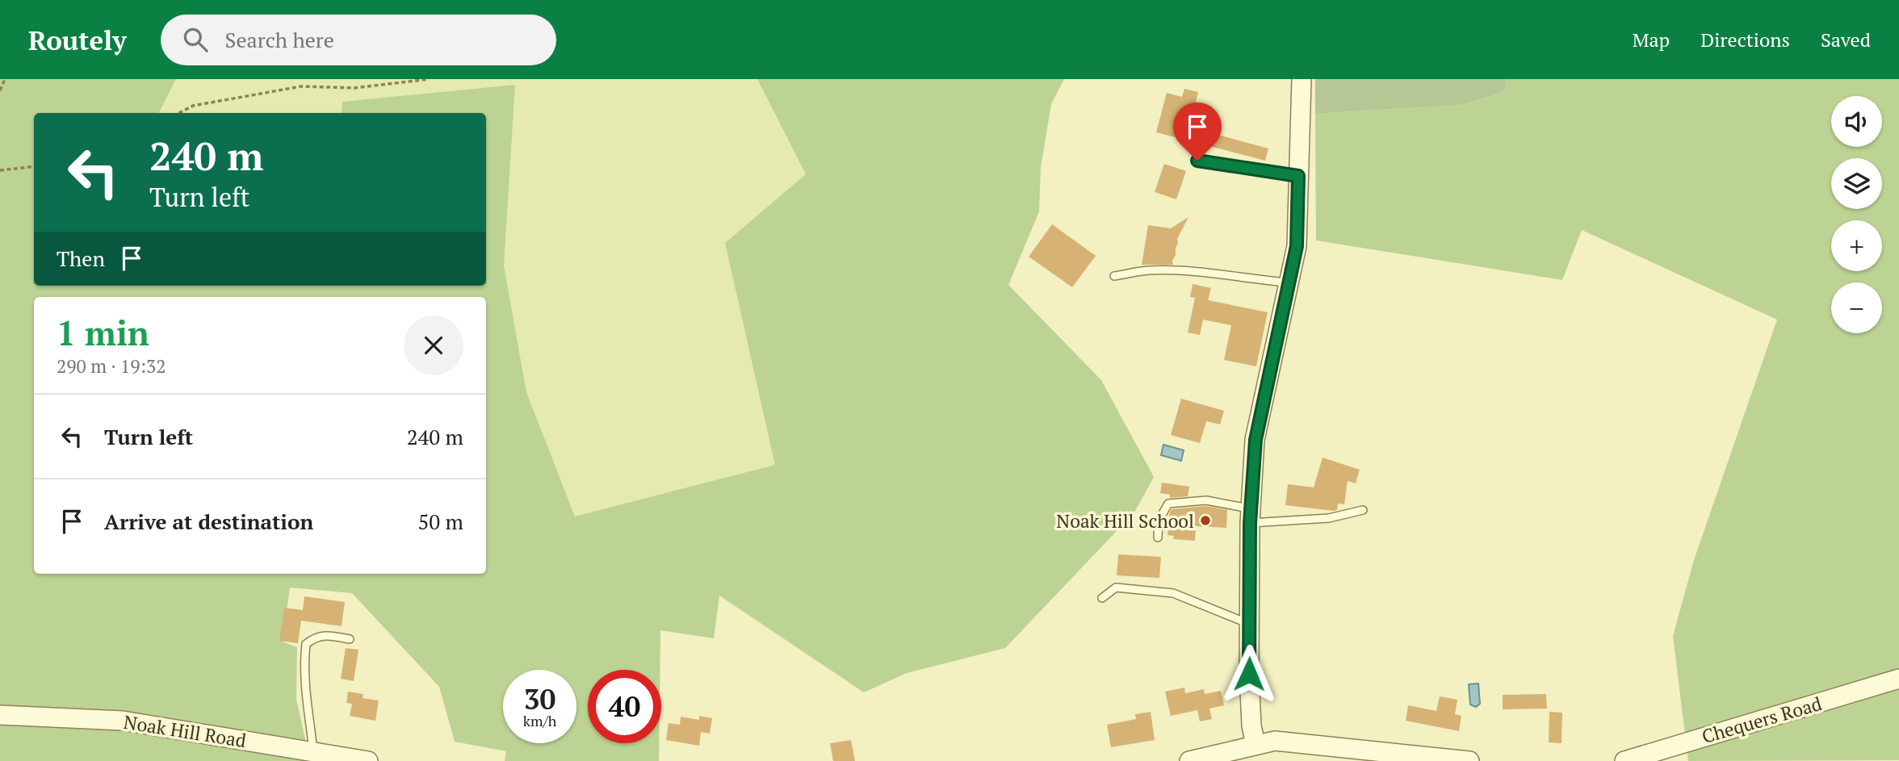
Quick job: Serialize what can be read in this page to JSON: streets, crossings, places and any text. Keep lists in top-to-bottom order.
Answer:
{
  "streets": {
    "street": ["Chequers Road", "Noak Hill Road"]
  },
  "places": ["Noak Hill School"],
  "page": {
    "header": "Routely",
    "search": "Search here",
    "nav": ["Map", "Directions", "Saved"],
    "map_buttons": ["+", "−"],
    "turn": ["240 m", "Turn left"],
    "then": "Then",
    "heading": ["1 min", "290 m · 19:32"],
    "list": [
      {
        "name": "Turn left",
        "value": "240 m"
      },
      {
        "name": "Arrive at destination",
        "value": "50 m"
      }
    ],
    "speed": "30 km/h",
    "limit": "40"
  }
}
